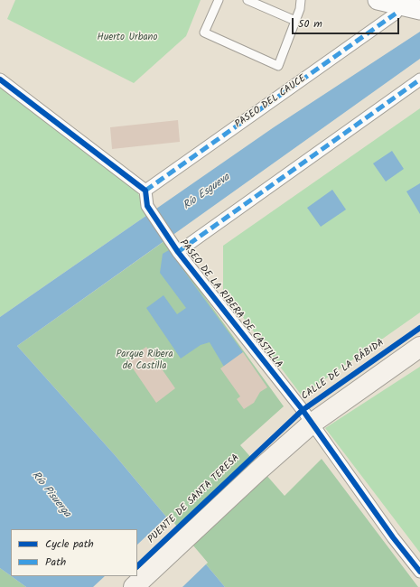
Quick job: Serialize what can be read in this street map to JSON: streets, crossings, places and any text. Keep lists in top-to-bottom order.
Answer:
{
  "streets": {
    "street": ["PASEO DEL CAUCE", "PASEO DE LA RIBERA DE CASTILLA"],
    "cycle path": ["CALLE DE LA RÁBIDA"]
  },
  "crossings": [
    ["PASEO DEL CAUCE", "PASEO DE LA RIBERA DE CASTILLA"]
  ],
  "water": ["Río Esgueva", "Río Pisuerga"],
  "parks": ["Huerto Urbano", "Parque Ribera de Castilla"],
  "legend": ["Cycle path", "Path"],
  "scale_bar": "50 m"
}
